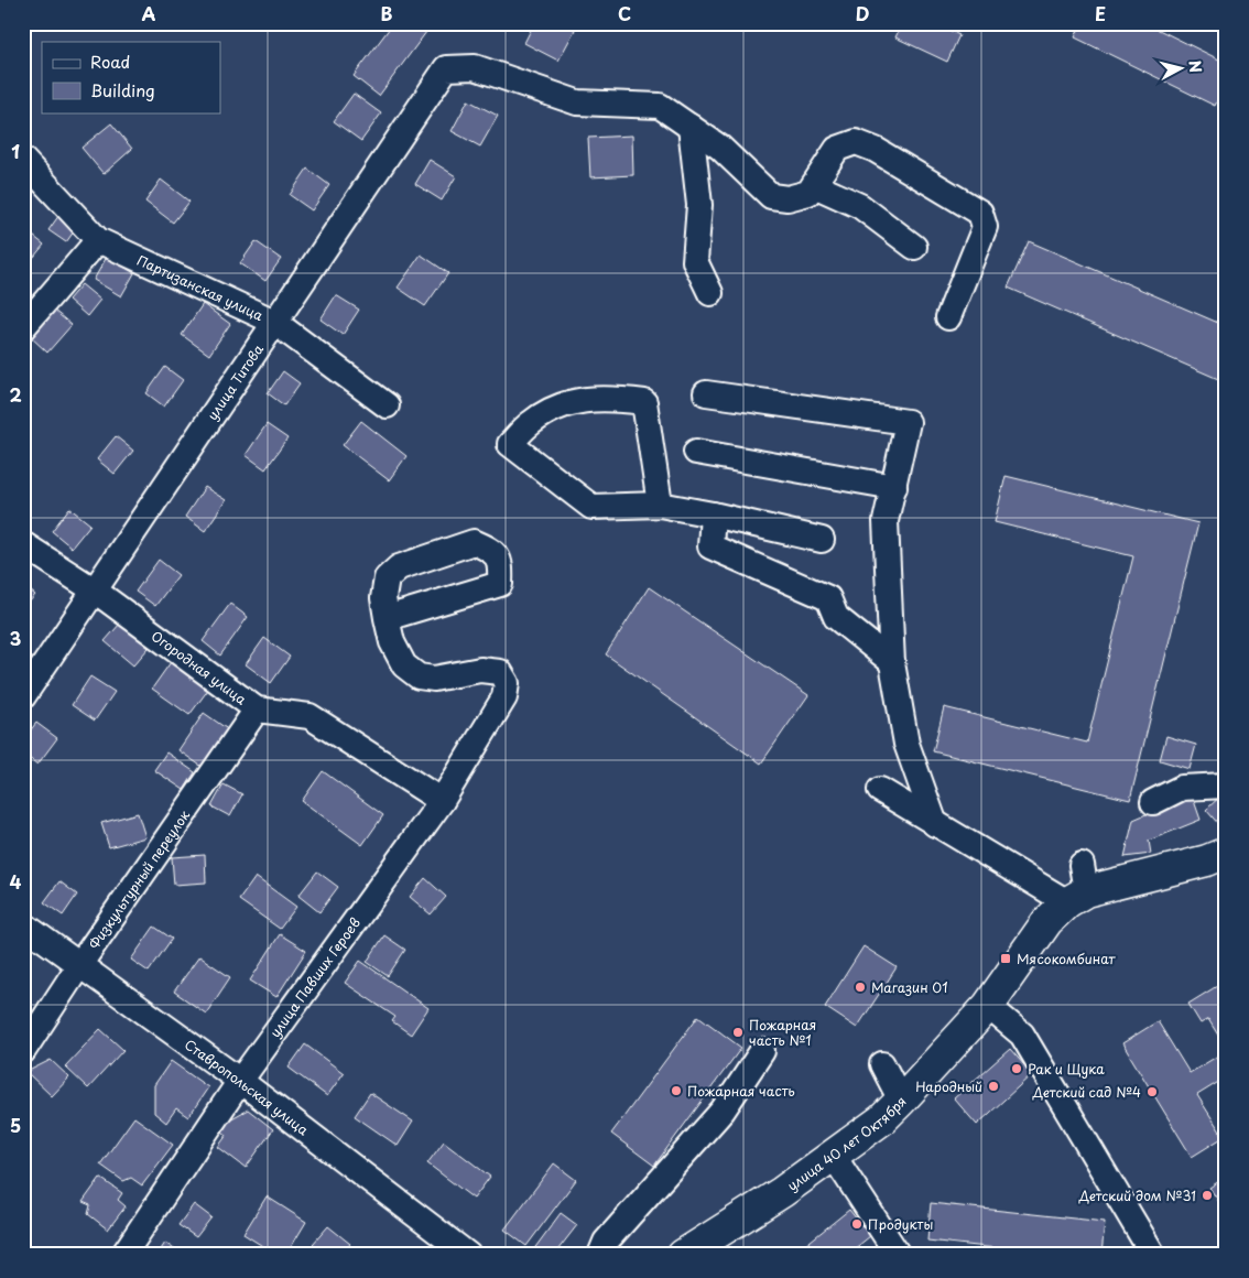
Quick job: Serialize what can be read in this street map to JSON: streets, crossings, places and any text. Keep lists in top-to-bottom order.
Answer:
{
  "streets": {
    "main road": ["улица 40 лет Октября"],
    "street": [
      "Партизанская улица",
      "улица Титова",
      "Огородная улица",
      "Физкультурный переулок",
      "улица Павших Героев",
      "Ставропольская улица"
    ]
  },
  "crossings": [
    ["Партизанская улица", "улица Титова"],
    ["улица Титова", "Огородная улица"],
    ["Огородная улица", "Физкультурный переулок"],
    ["Огородная улица", "улица Павших Героев"],
    ["Физкультурный переулок", "Ставропольская улица"],
    ["улица Павших Героев", "Ставропольская улица"]
  ],
  "places": {
    "transit": ["Мясокомбинат"],
    "other": [
      "Магазин 01",
      "Пожарная часть №1",
      "Рак и Щука",
      "Народный",
      "Пожарная часть",
      "Детский сад №4",
      "Детский дом №31",
      "Продукты"
    ]
  },
  "legend": ["Road", "Building"],
  "north": "right",
  "grid": {
    "columns": [
      "A",
      "B",
      "C",
      "D",
      "E"
    ],
    "rows": [
      "1",
      "2",
      "3",
      "4",
      "5"
    ]
  }
}
